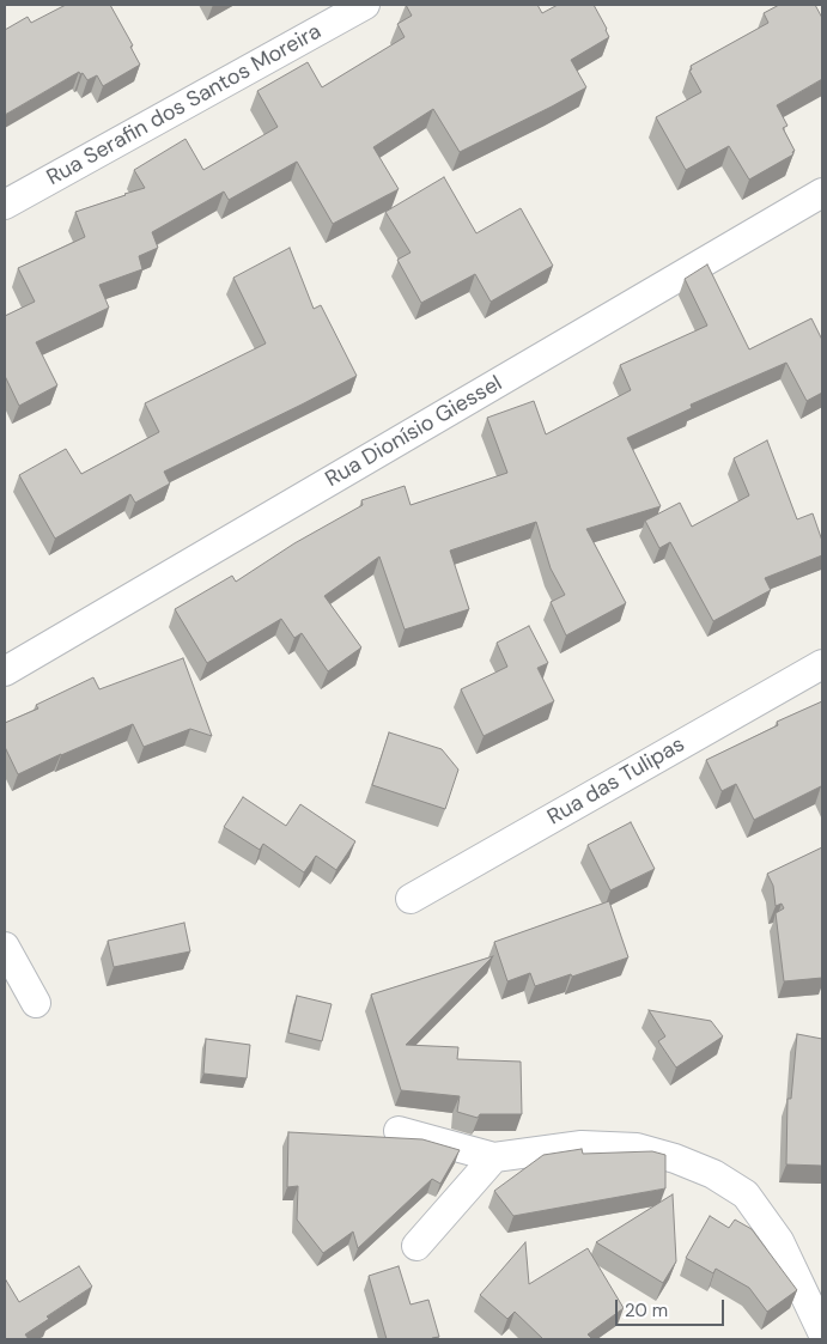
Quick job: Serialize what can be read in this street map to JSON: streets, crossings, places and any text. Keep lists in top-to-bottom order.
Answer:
{
  "streets": {
    "street": ["Rua Serafin dos Santos Moreira", "Rua Dionísio Giessel", "Rua das Tulipas"]
  },
  "scale_bar": "20 m"
}
